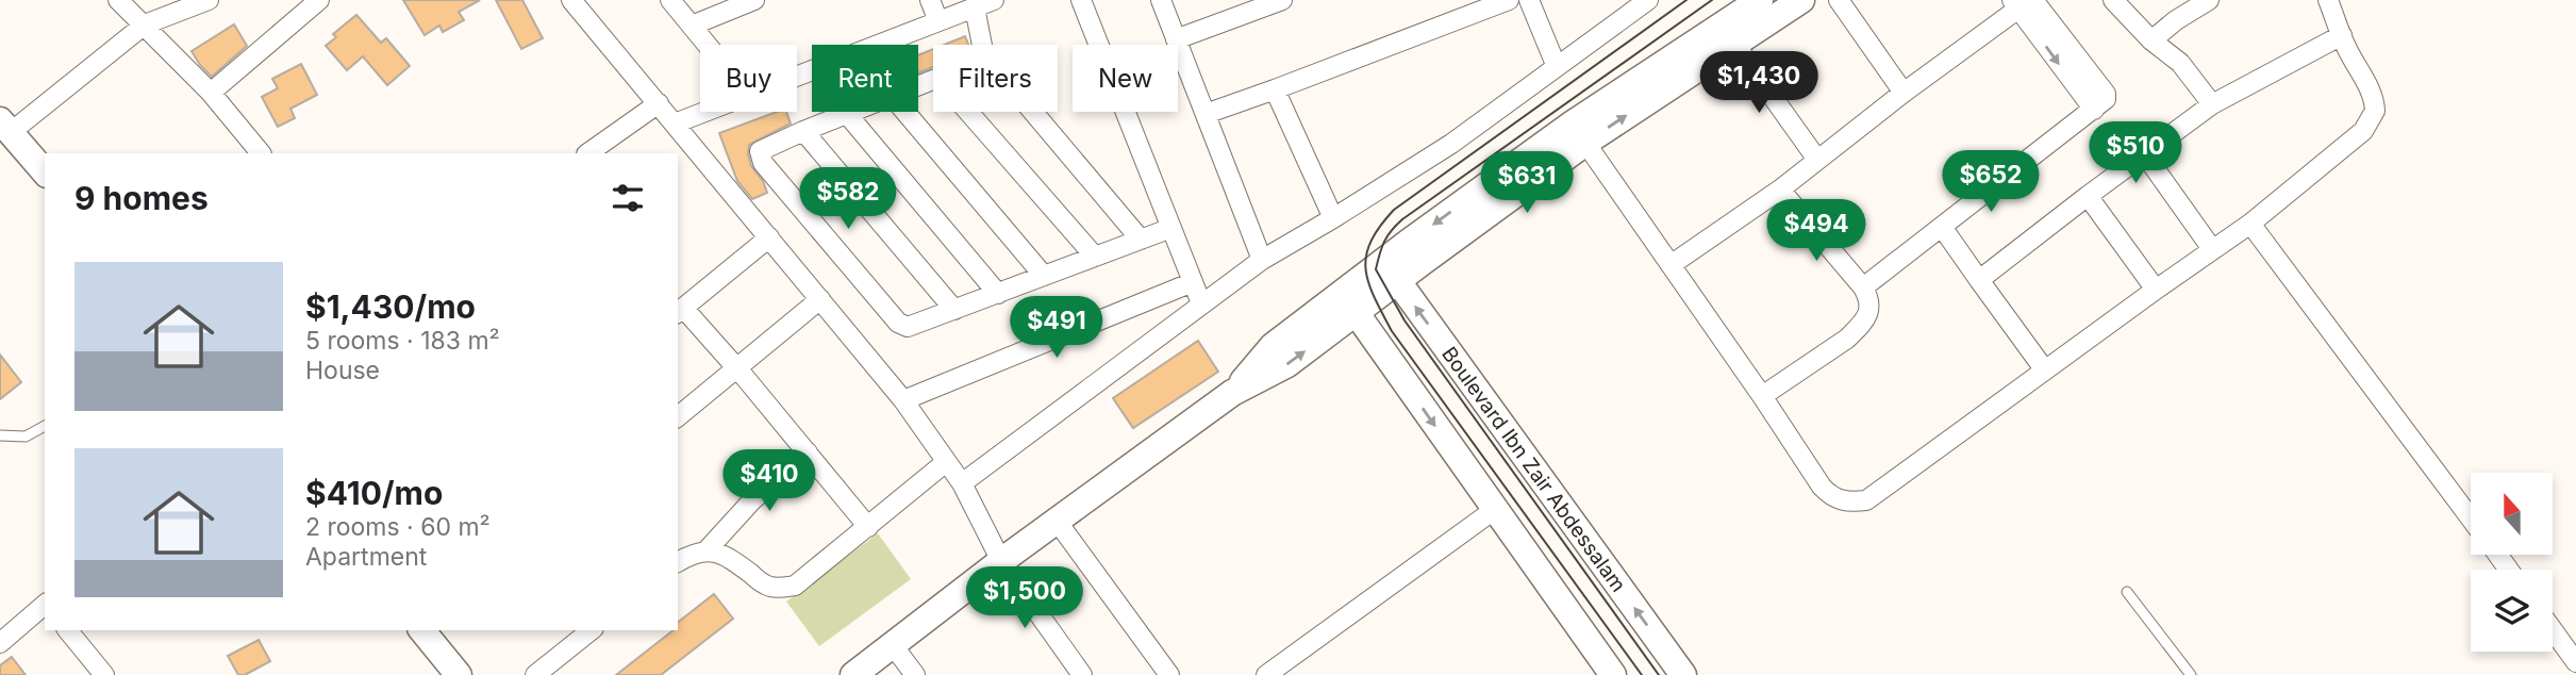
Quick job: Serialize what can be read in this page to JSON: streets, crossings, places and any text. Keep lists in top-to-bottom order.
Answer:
{
  "streets": {
    "main road": ["Boulevard Ibn Zair Abdessalam"]
  },
  "north": "top",
  "page": {
    "chip": [
      "Buy",
      "Rent",
      "Filters",
      "New"
    ],
    "price": [
      "$1,430",
      "$510",
      "$652",
      "$631",
      "$582",
      "$494",
      "$491",
      "$410",
      "$1,500"
    ],
    "heading": "9 homes",
    "list": [
      {
        "name": "$1,430/mo",
        "note": "5 rooms · 183 m² · House"
      },
      {
        "name": "$410/mo",
        "note": "2 rooms · 60 m² · Apartment"
      }
    ]
  }
}
